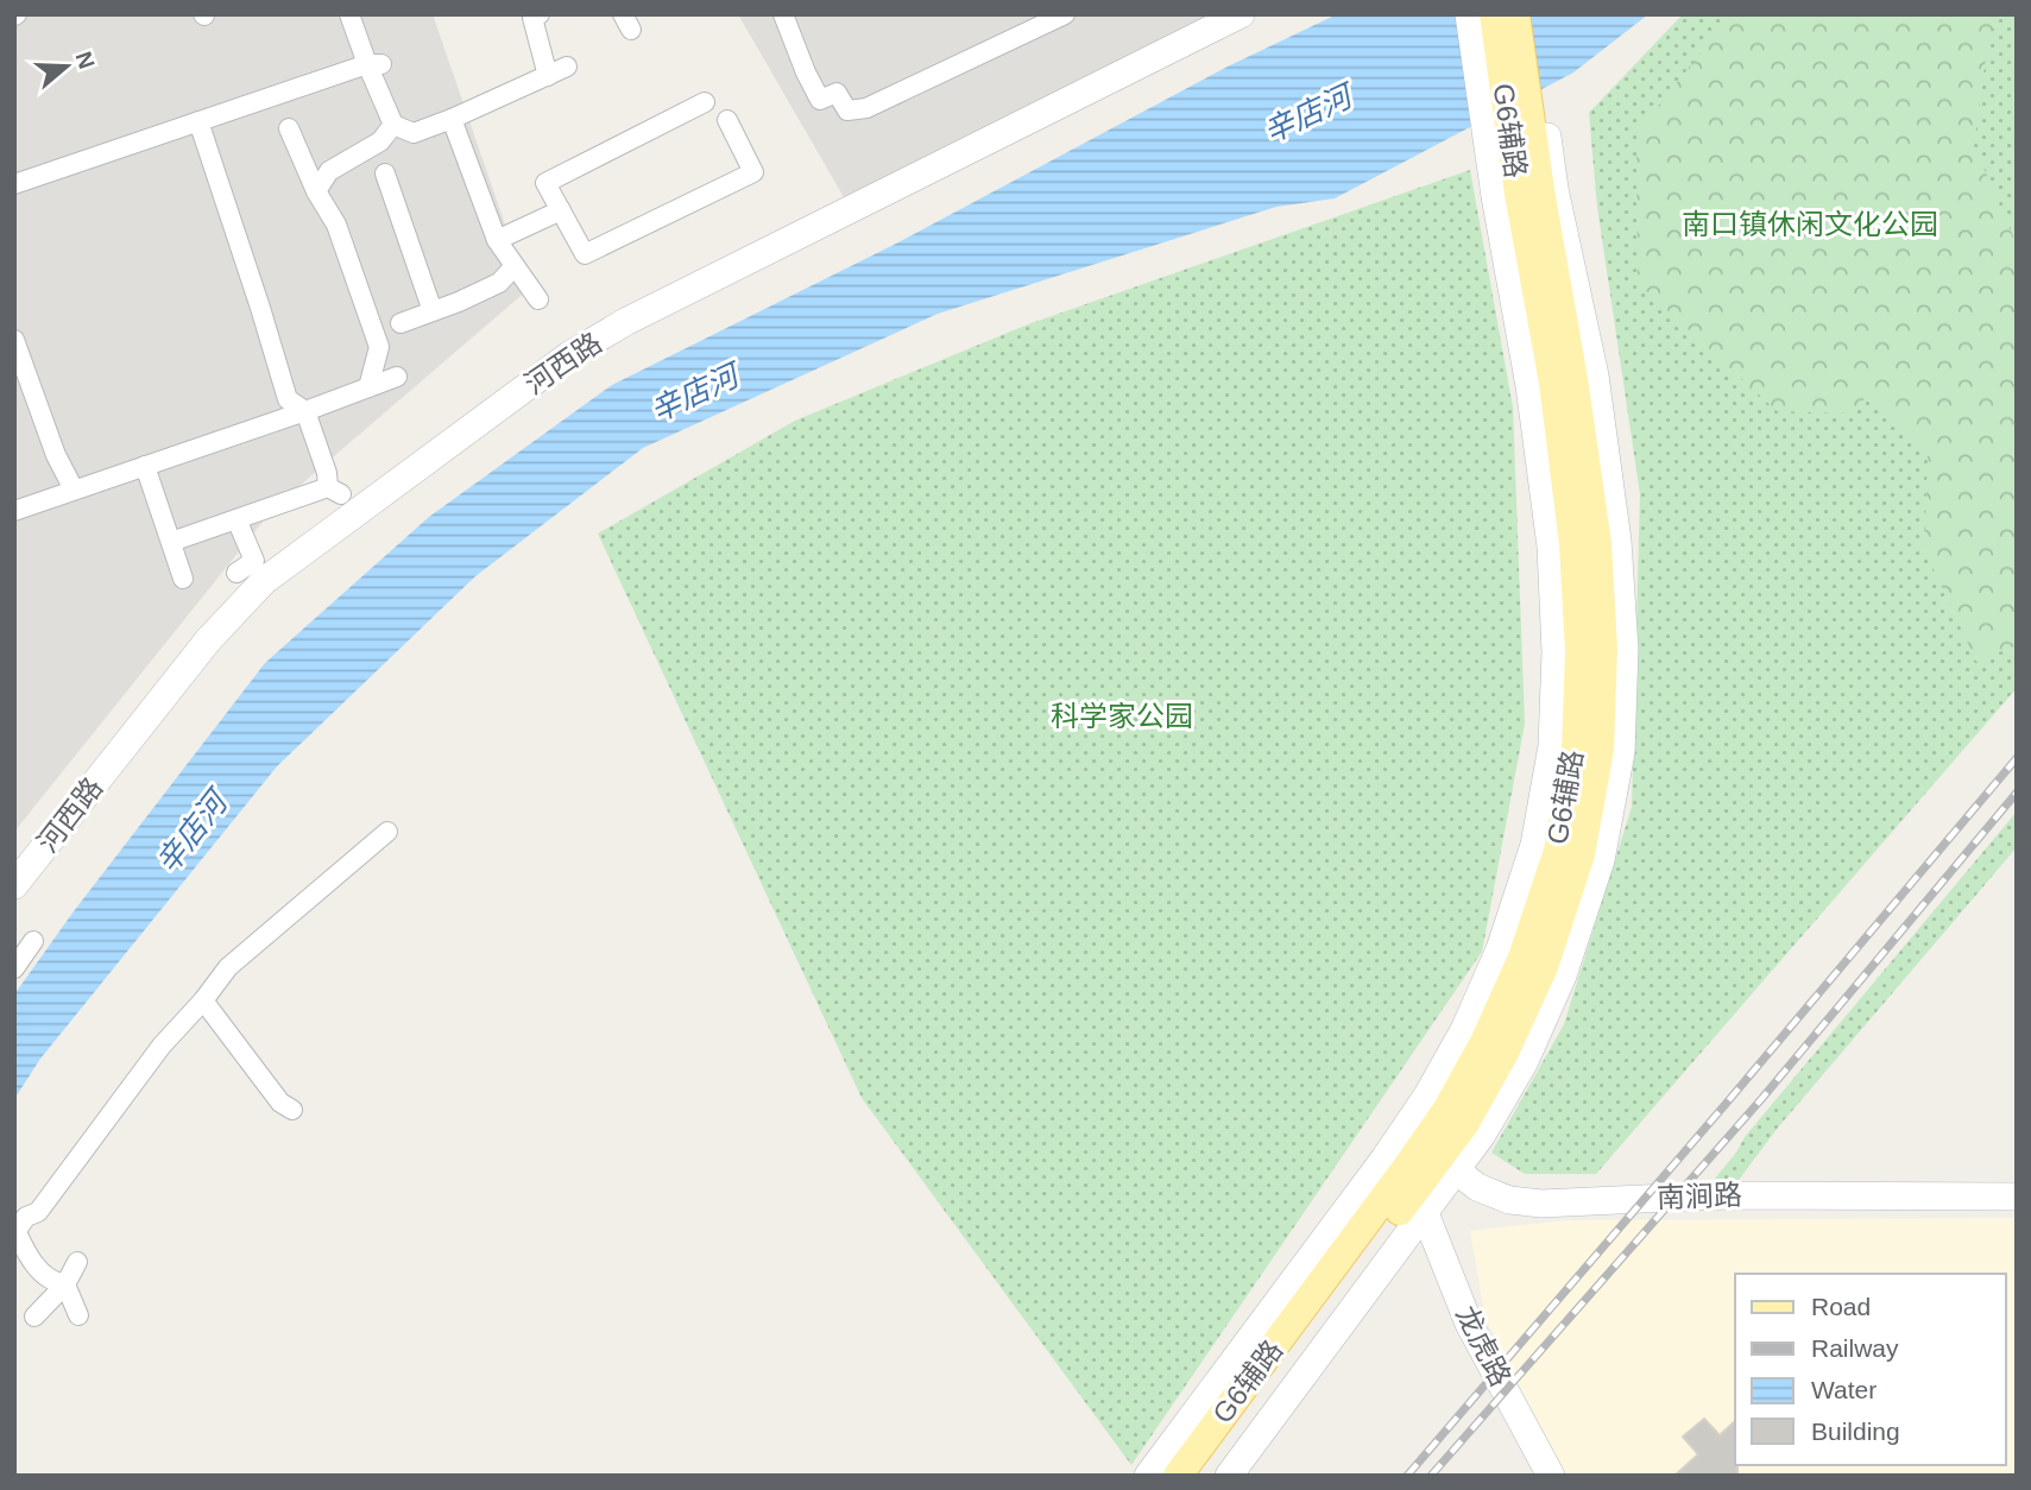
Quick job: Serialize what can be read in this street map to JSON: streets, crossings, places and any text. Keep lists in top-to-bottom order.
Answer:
{
  "streets": {
    "main road": ["G6辅路"],
    "street": ["河西路", "南涧路", "龙虎路"]
  },
  "crossings": [
    ["G6辅路", "南涧路"],
    ["G6辅路", "龙虎路"]
  ],
  "water": ["辛店河"],
  "parks": ["南口镇休闲文化公园", "科学家公园"],
  "legend": [
    "Road",
    "Railway",
    "Water",
    "Building"
  ],
  "north": "right"
}
